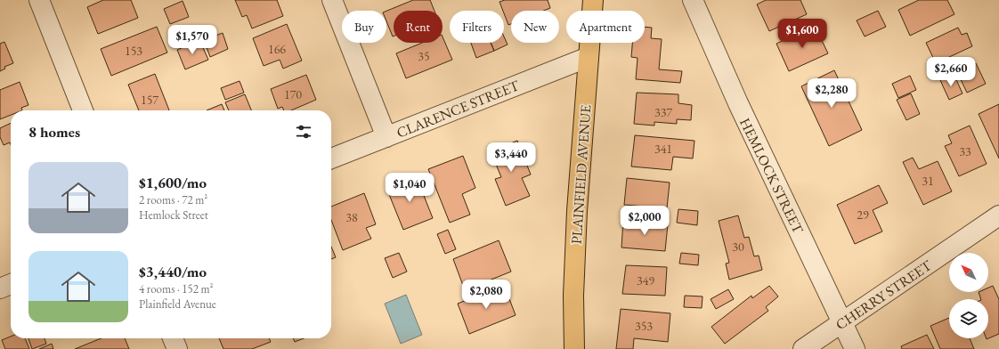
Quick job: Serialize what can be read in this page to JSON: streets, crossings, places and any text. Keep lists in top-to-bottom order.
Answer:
{
  "streets": {
    "main road": ["PLAINFIELD AVENUE"],
    "street": ["CLARENCE STREET", "HEMLOCK STREET", "CHERRY STREET"]
  },
  "crossings": [
    ["CLARENCE STREET", "PLAINFIELD AVENUE"],
    ["HEMLOCK STREET", "CHERRY STREET"]
  ],
  "house_numbers": [
    "166",
    "153",
    "35",
    "170",
    "157",
    "337",
    "341",
    "33",
    "31",
    "29",
    "38",
    "30",
    "349",
    "353"
  ],
  "north": "top left",
  "page": {
    "chip": [
      "Buy",
      "Rent",
      "Filters",
      "New",
      "Apartment"
    ],
    "price": [
      "$1,600",
      "$1,570",
      "$2,660",
      "$2,280",
      "$3,440",
      "$1,040",
      "$2,000",
      "$2,080"
    ],
    "heading": "8 homes",
    "list": [
      {
        "name": "$1,600/mo",
        "note": "2 rooms · 72 m² · Hemlock Street"
      },
      {
        "name": "$3,440/mo",
        "note": "4 rooms · 152 m² · Plainfield Avenue"
      }
    ]
  }
}
